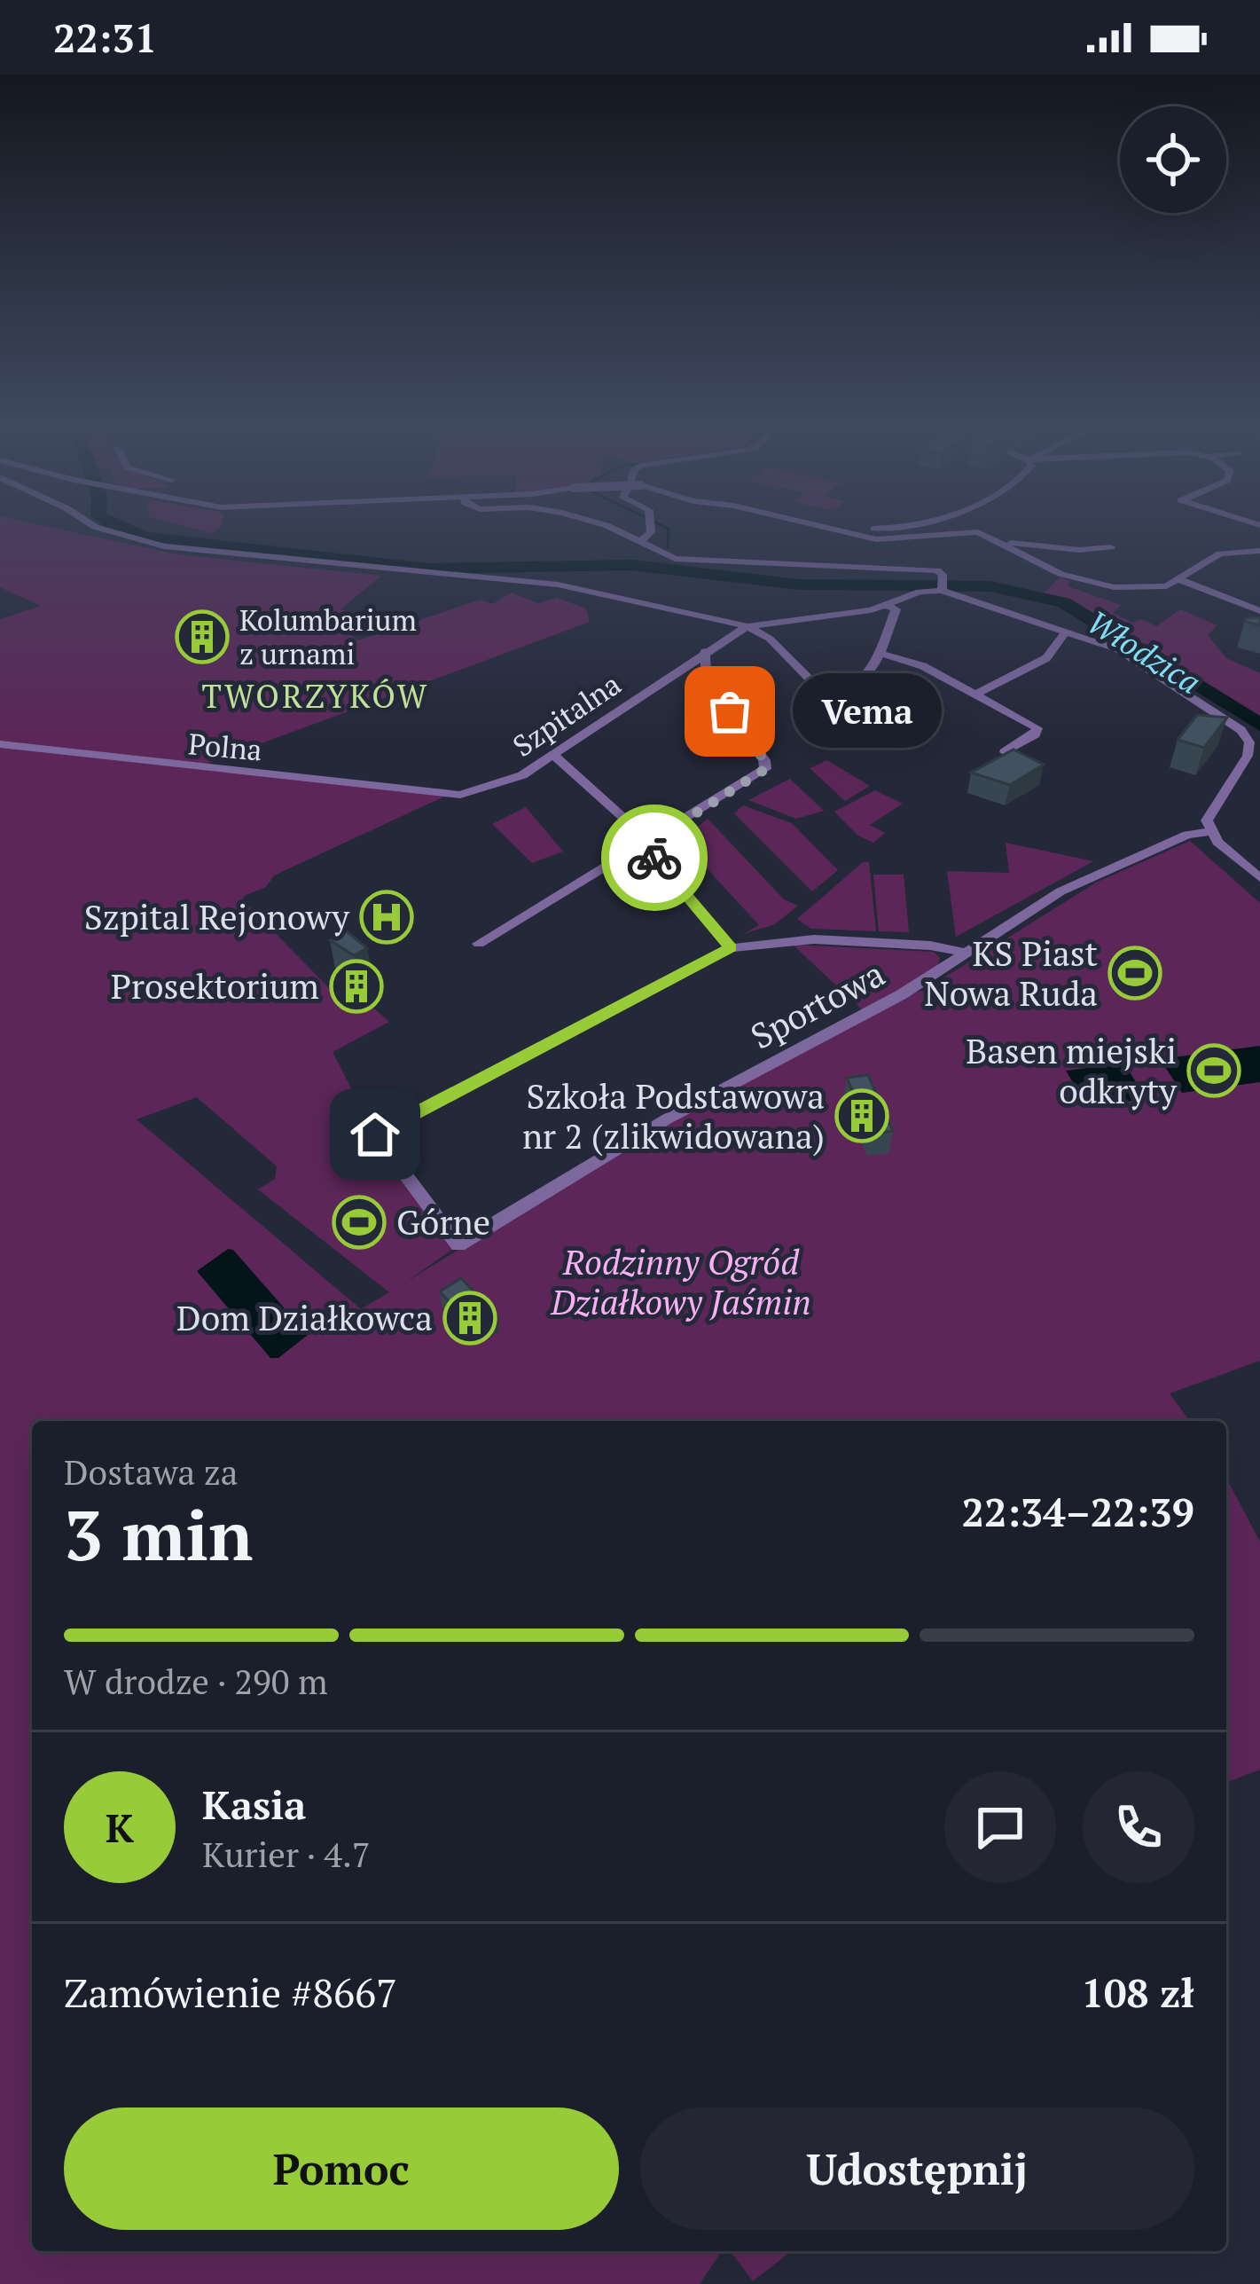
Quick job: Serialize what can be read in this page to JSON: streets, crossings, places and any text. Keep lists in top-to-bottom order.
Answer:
{
  "streets": {
    "street": ["Szpitalna", "Polna", "Sportowa"]
  },
  "crossings": [
    ["Szpitalna", "Polna"]
  ],
  "districts": ["TWORZYKÓW"],
  "water": ["Włodzica"],
  "parks": ["Rodzinny Ogród Działkowy Jaśmin"],
  "places": {
    "building": [
      "Kolumbarium z urnami",
      "Prosektorium",
      "Szkoła Podstawowa nr 2 (zlikwidowana)",
      "Dom Działkowca"
    ],
    "other": ["Vema"],
    "hospital": ["Szpital Rejonowy"],
    "sports": ["KS Piast Nowa Ruda", "Basen miejski odkryty", "Górne"]
  },
  "page": {
    "status": "22:31",
    "bubble": "Vema",
    "heading": ["3 min", "Dostawa za", "22:34–22:39"],
    "panel": [
      "Kasia",
      "Kurier · 4.7",
      "Zamówienie #8667",
      "108 zł"
    ],
    "bar": "W drodze · 290 m",
    "round": "K",
    "buttons": ["Pomoc", "Udostępnij"]
  }
}
